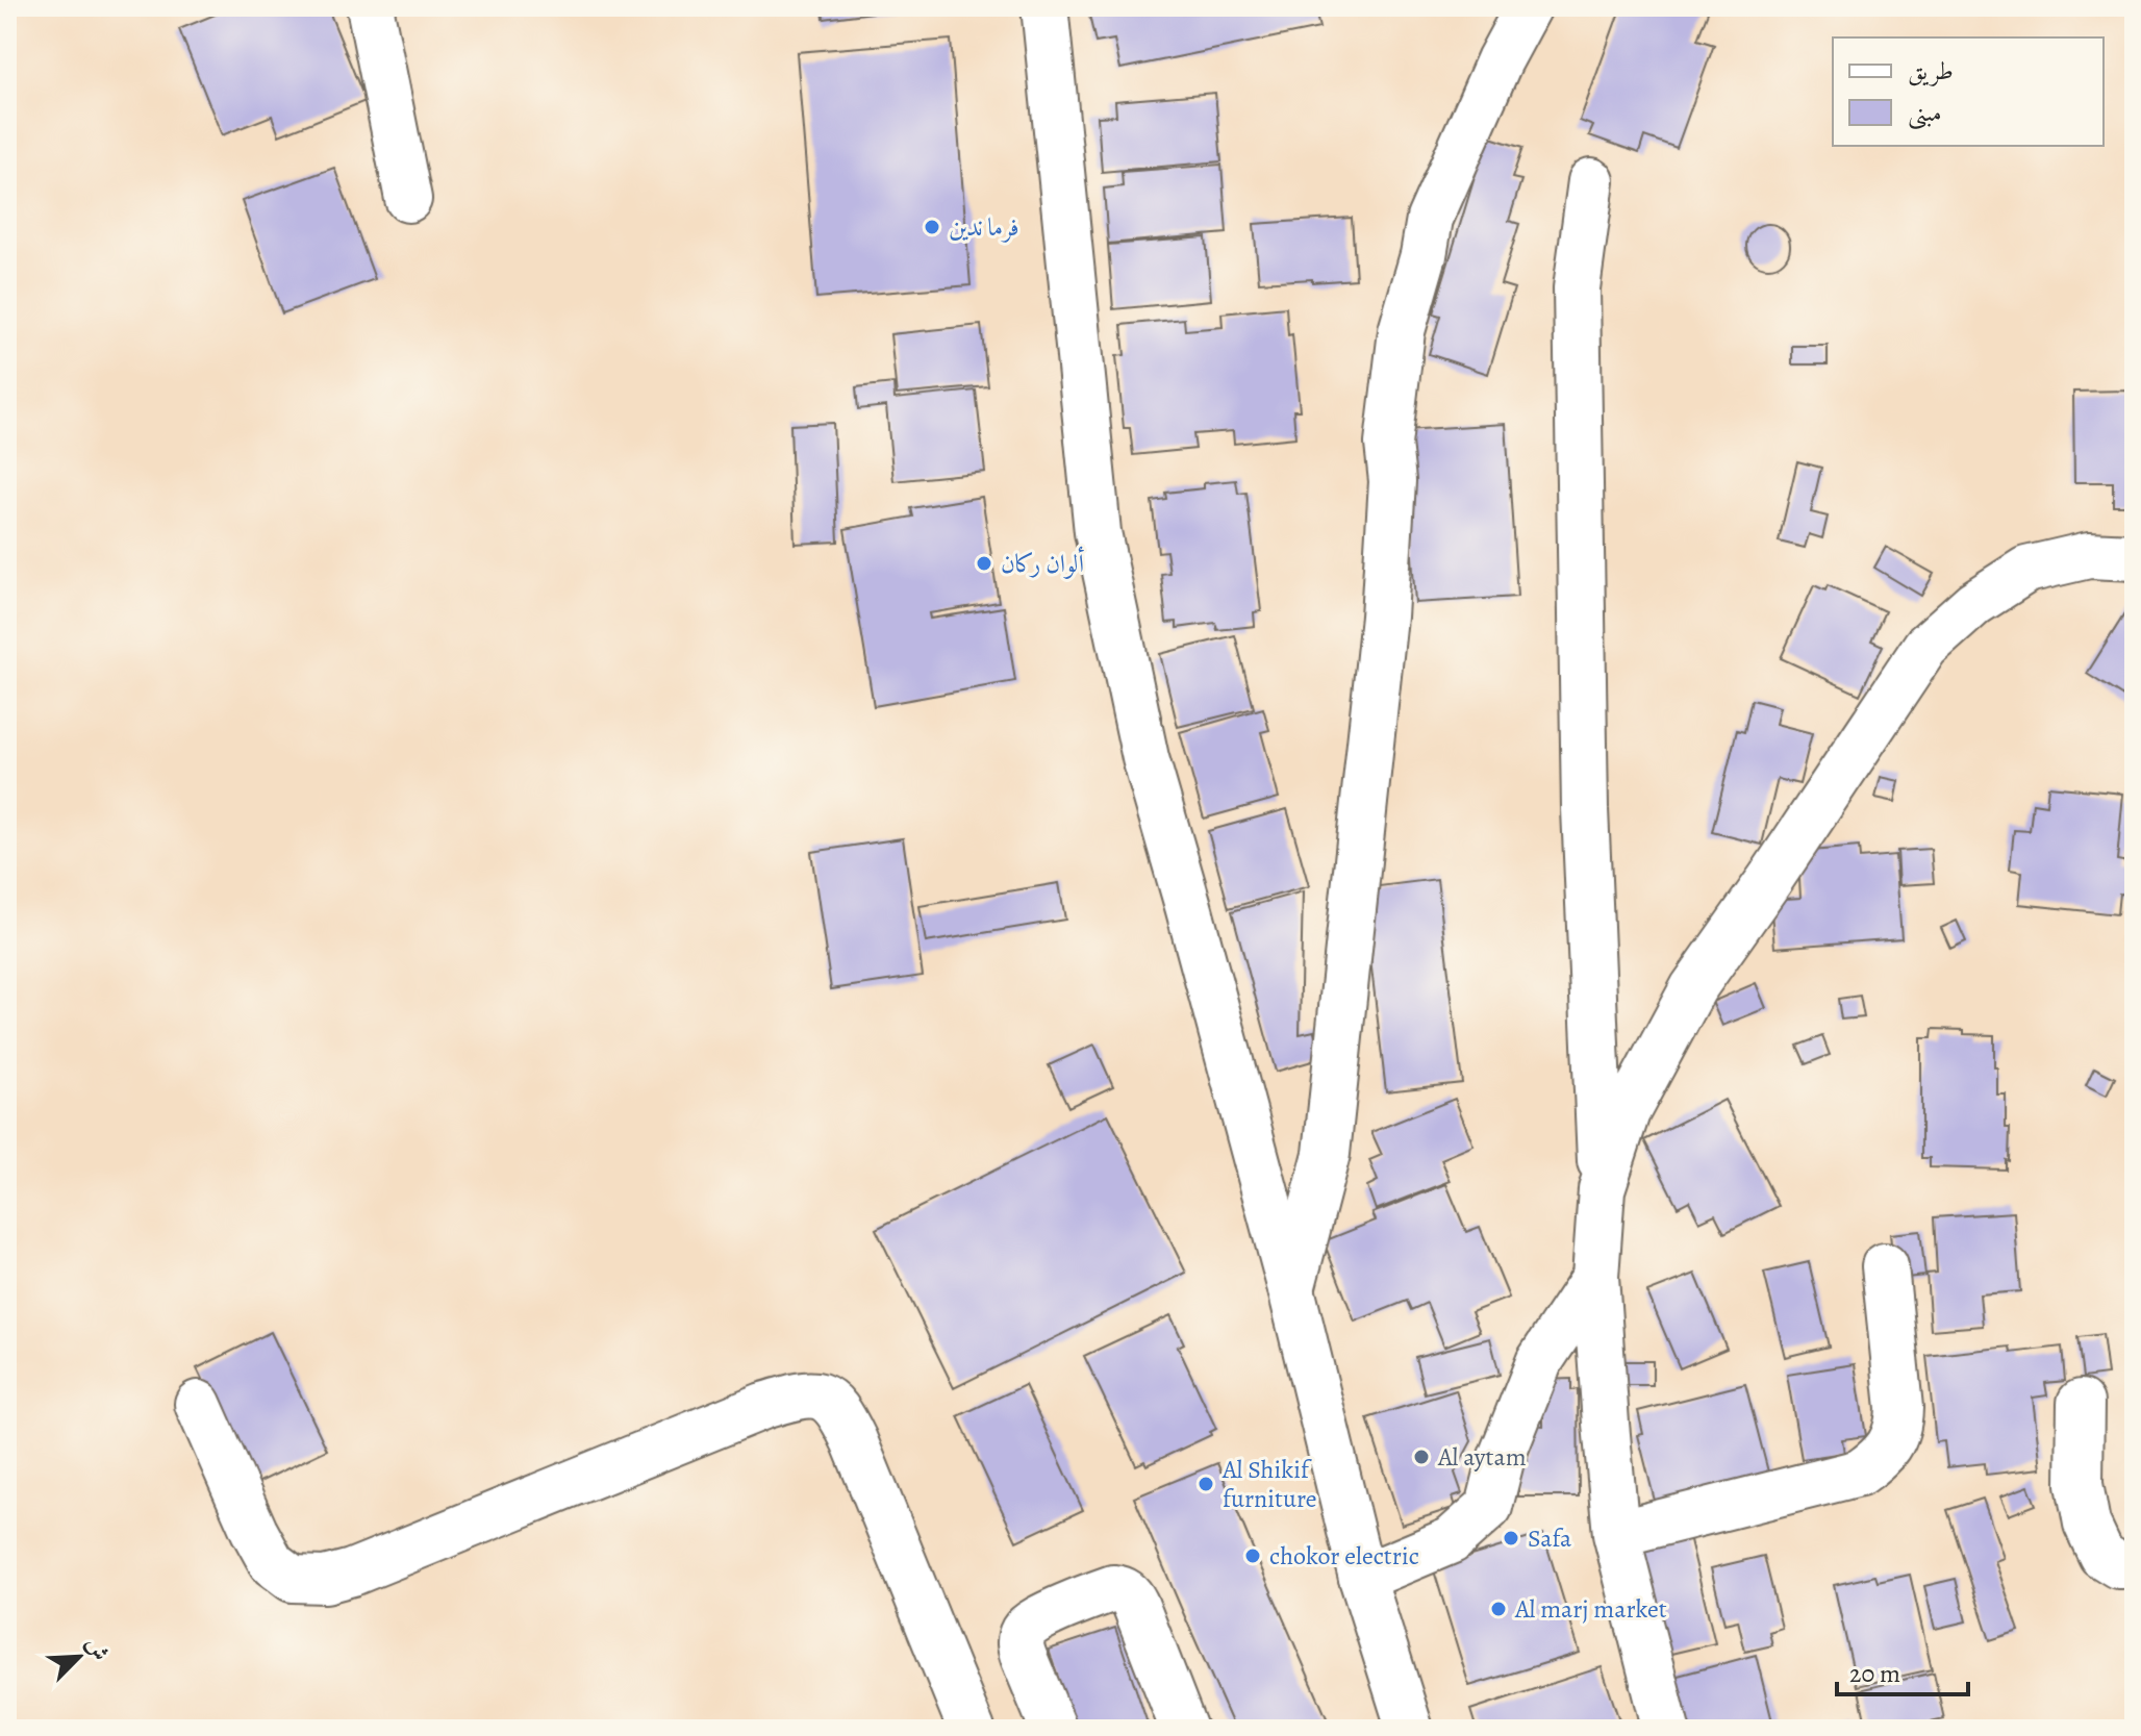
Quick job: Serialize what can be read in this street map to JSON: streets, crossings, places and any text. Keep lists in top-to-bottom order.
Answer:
{
  "places": [
    "فرما ندين",
    "ألوان ركان",
    "Al aytam",
    "Al Shikif furniture",
    "Safa",
    "chokor electric",
    "Al marj market"
  ],
  "legend": ["طريق", "مبنى"],
  "scale_bar": "20 m",
  "north": "top right"
}
